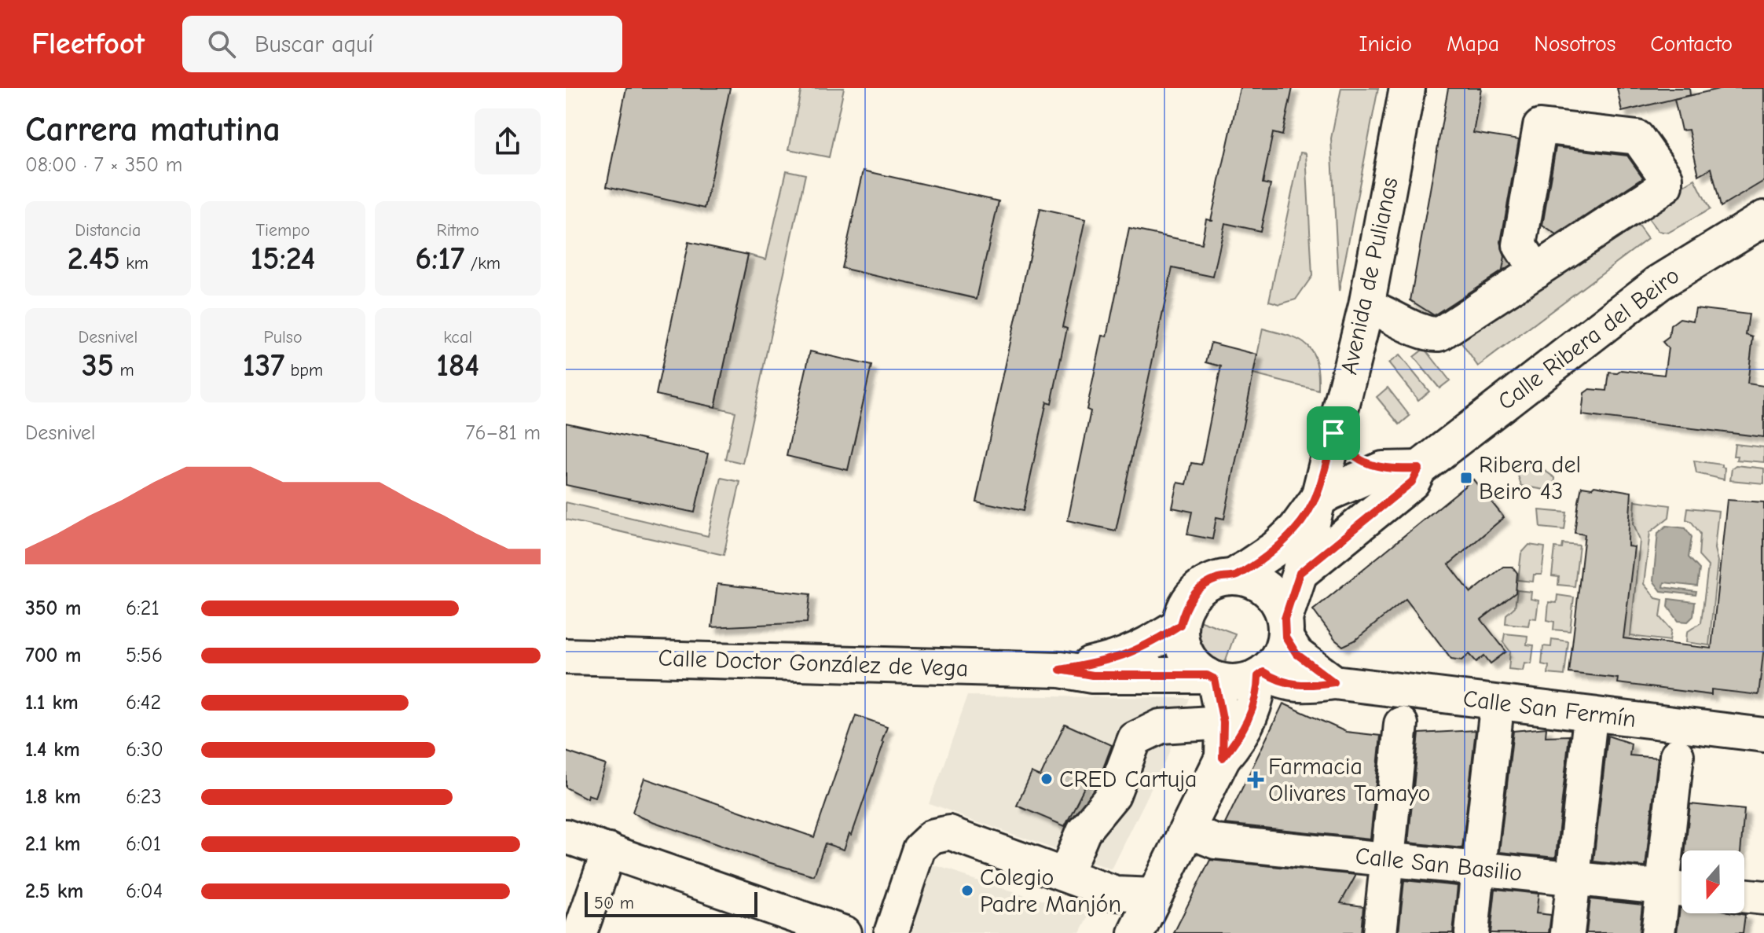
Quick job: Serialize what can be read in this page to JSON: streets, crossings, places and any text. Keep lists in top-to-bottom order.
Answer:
{
  "streets": {
    "main road": ["Avenida de Pulianas", "Calle Ribera del Beiro", "Calle Doctor González de Vega"],
    "street": ["Calle San Fermín", "Calle San Basilio"]
  },
  "crossings": [
    ["Avenida de Pulianas", "Calle Ribera del Beiro"],
    ["Avenida de Pulianas", "Calle Doctor González de Vega"],
    ["Avenida de Pulianas", "Calle San Fermín"],
    ["Calle Doctor González de Vega", "Calle San Fermín"]
  ],
  "places": {
    "transit": ["Ribera del Beiro 43"],
    "other": ["CRED Cartuja", "Colegio Padre Manjón"],
    "health": ["Farmacia Olivares Tamayo"]
  },
  "scale_bar": "50 m",
  "north": "bottom",
  "page": {
    "header": "Fleetfoot",
    "search": "Buscar aquí",
    "nav": [
      "Inicio",
      "Mapa",
      "Nosotros",
      "Contacto"
    ],
    "heading": ["Carrera matutina", "08:00 · 7 × 350 m"],
    "stats": [
      ["Distancia", "2.45 km"],
      ["Tiempo", "15:24"],
      ["Ritmo", "6:17 /km"],
      ["Desnivel", "35 m"],
      ["Pulso", "137 bpm"],
      ["kcal", "184"]
    ],
    "chart": ["Desnivel", "76–81 m"],
    "list": [
      {
        "name": "350 m",
        "note": "6:21"
      },
      {
        "name": "700 m",
        "note": "5:56"
      },
      {
        "name": "1.1 km",
        "note": "6:42"
      },
      {
        "name": "1.4 km",
        "note": "6:30"
      },
      {
        "name": "1.8 km",
        "note": "6:23"
      },
      {
        "name": "2.1 km",
        "note": "6:01"
      },
      {
        "name": "2.5 km",
        "note": "6:04"
      }
    ],
    "scale": "50 m"
  }
}
